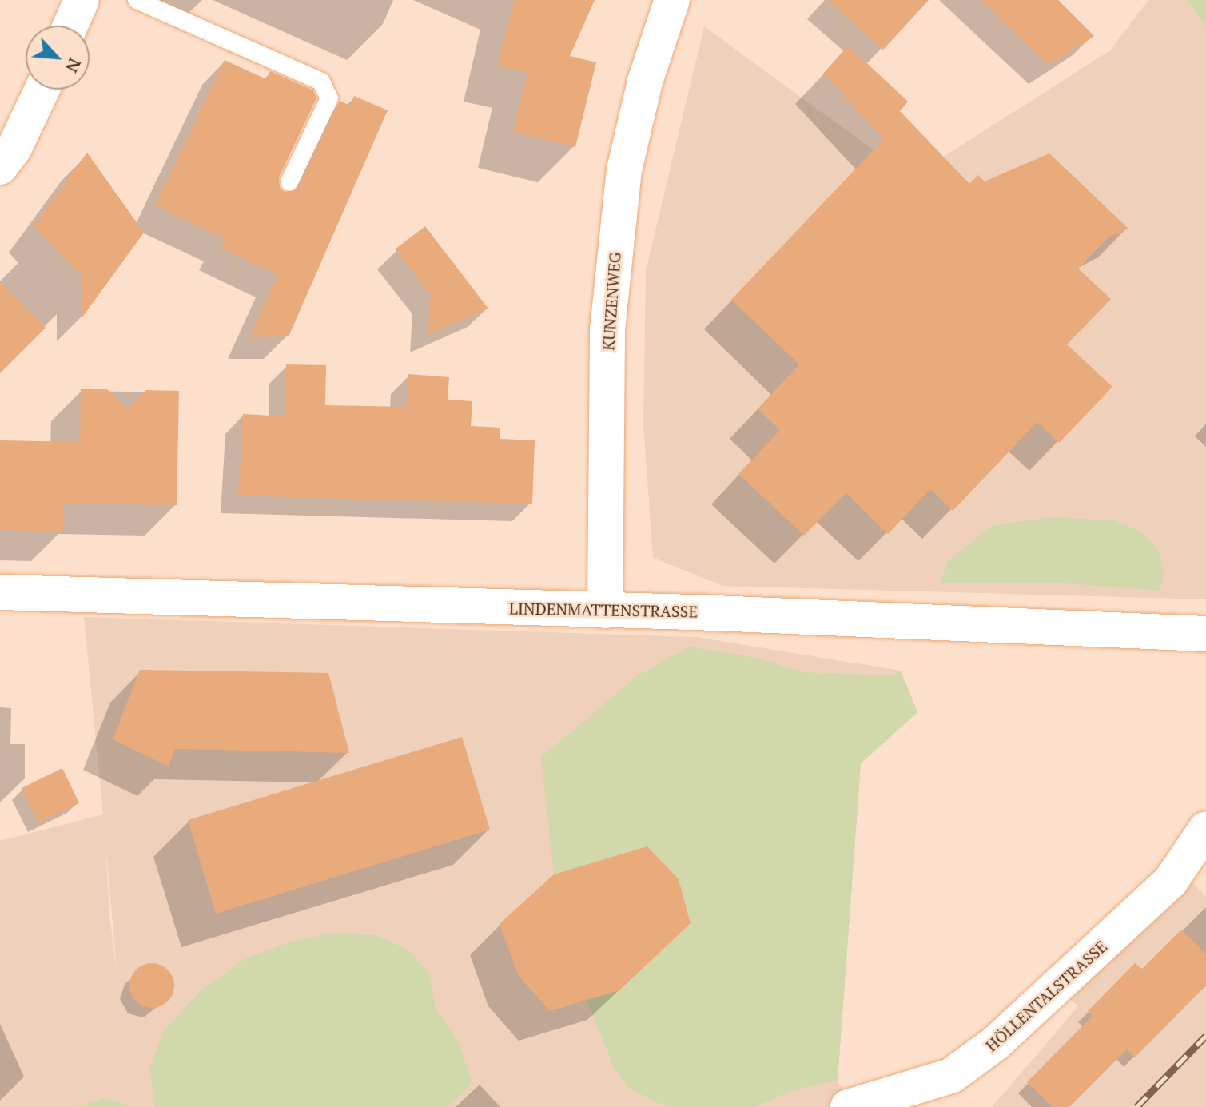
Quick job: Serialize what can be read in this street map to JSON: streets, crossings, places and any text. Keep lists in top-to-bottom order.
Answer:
{
  "streets": {
    "street": ["KUNZENWEG", "LINDENMATTENSTRASSE", "HÖLLENTALSTRASSE"]
  },
  "crossings": [
    ["KUNZENWEG", "LINDENMATTENSTRASSE"]
  ],
  "north": "bottom right"
}
